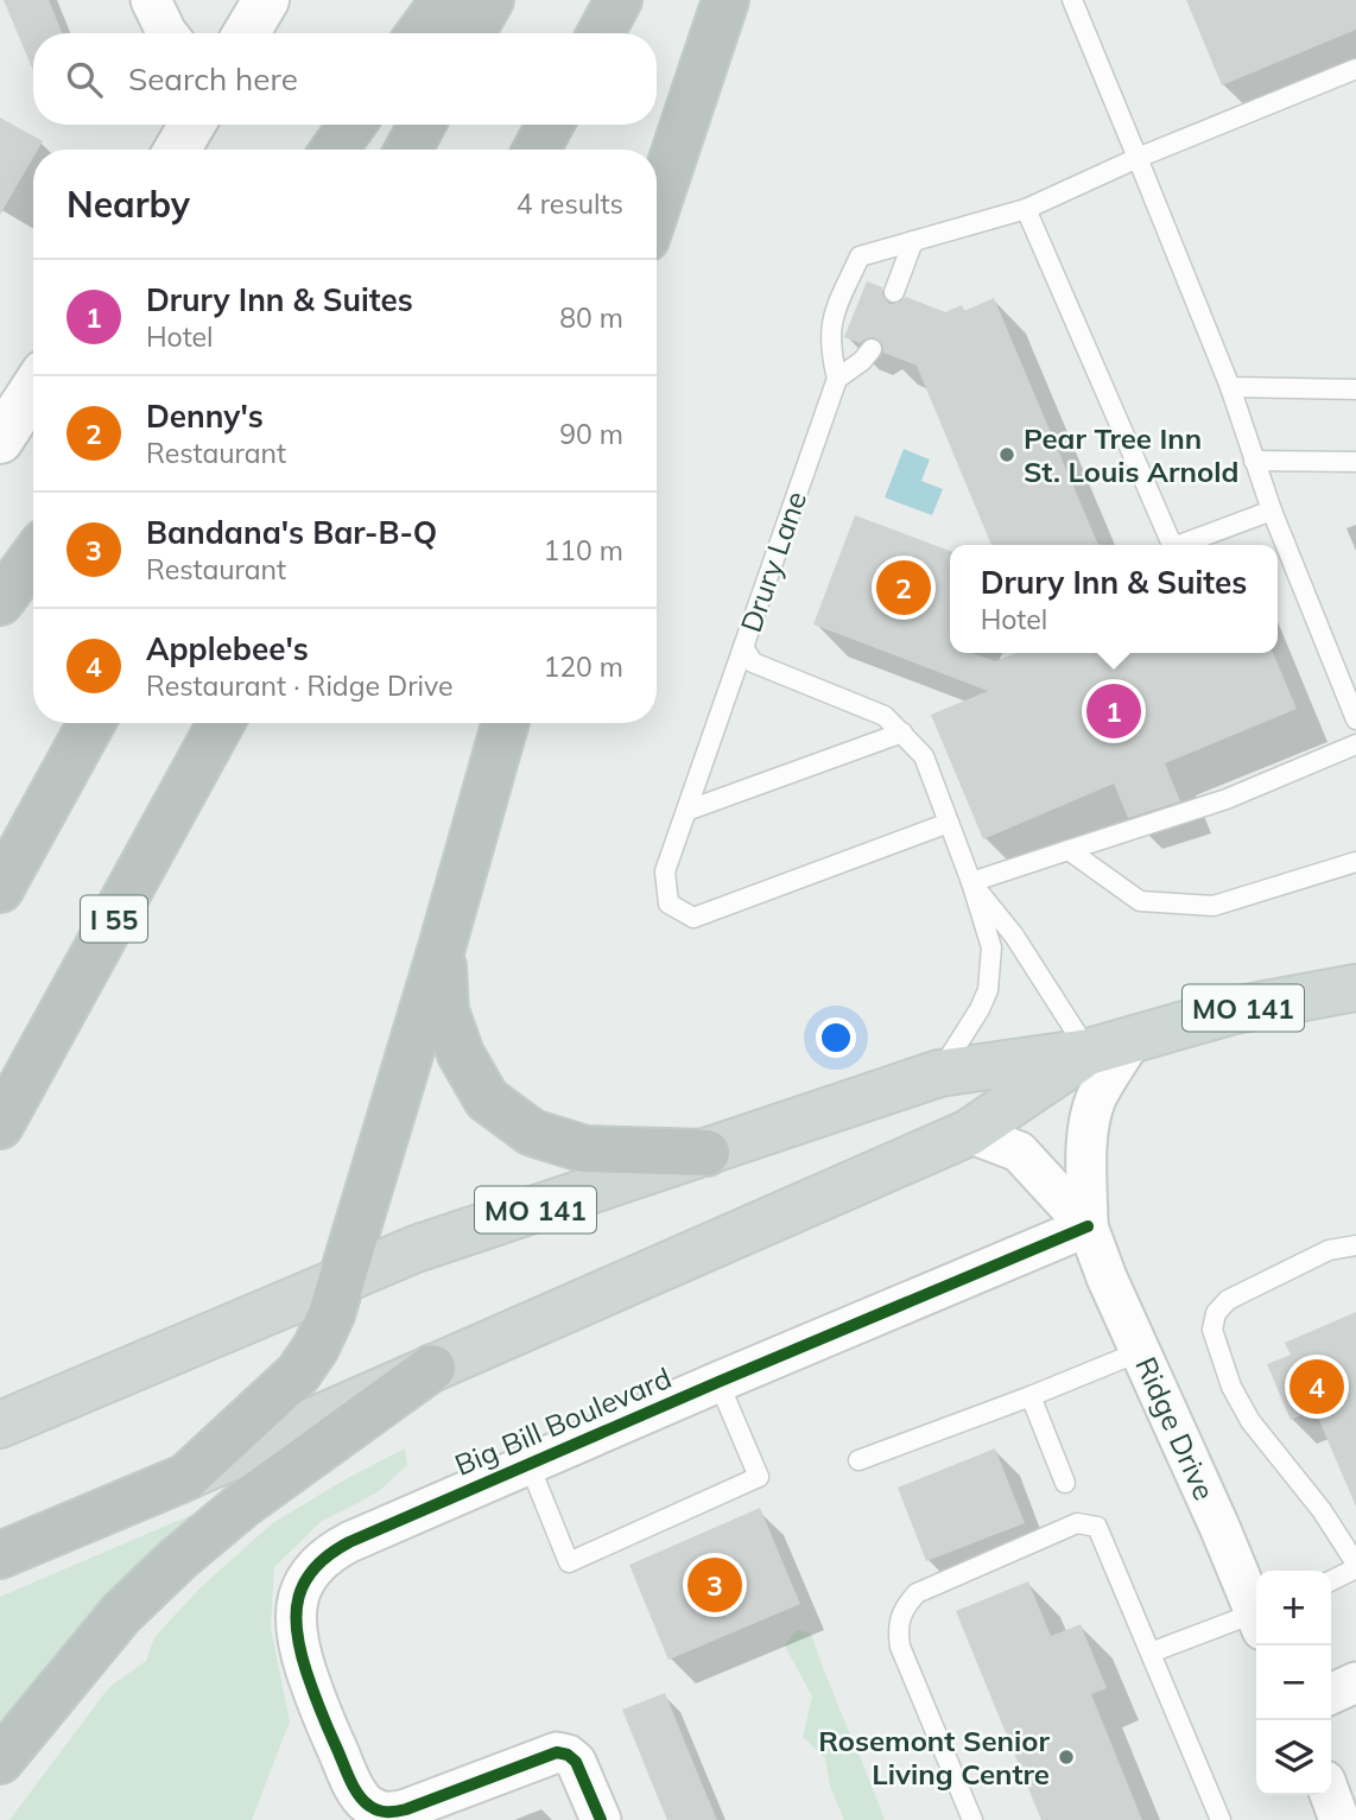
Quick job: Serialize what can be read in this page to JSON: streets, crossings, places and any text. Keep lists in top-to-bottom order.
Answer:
{
  "streets": {
    "highway": ["I 55", "MO 141"],
    "street": ["Big Bill Boulevard", "Ridge Drive"],
    "lane": ["Drury Lane"]
  },
  "crossings": [
    ["Drury Lane", "MO 141"],
    ["MO 141", "Ridge Drive"],
    ["Big Bill Boulevard", "Ridge Drive"]
  ],
  "places": ["Pear Tree Inn St. Louis Arnold", "Rosemont Senior Living Centre"],
  "page": {
    "search": "Search here",
    "heading": ["Nearby", "4 results"],
    "list": [
      {
        "mark": "1",
        "name": "Drury Inn & Suites",
        "note": "Hotel",
        "value": "80 m"
      },
      {
        "mark": "2",
        "name": "Denny's",
        "note": "Restaurant",
        "value": "90 m"
      },
      {
        "mark": "3",
        "name": "Bandana's Bar-B-Q",
        "note": "Restaurant",
        "value": "110 m"
      },
      {
        "mark": "4",
        "name": "Applebee's",
        "note": "Restaurant · Ridge Drive",
        "value": "120 m"
      }
    ],
    "popup": ["Drury Inn & Suites", "Hotel"],
    "pins": [
      "2",
      "1",
      "4",
      "3"
    ],
    "map_buttons": ["+", "−"]
  }
}
